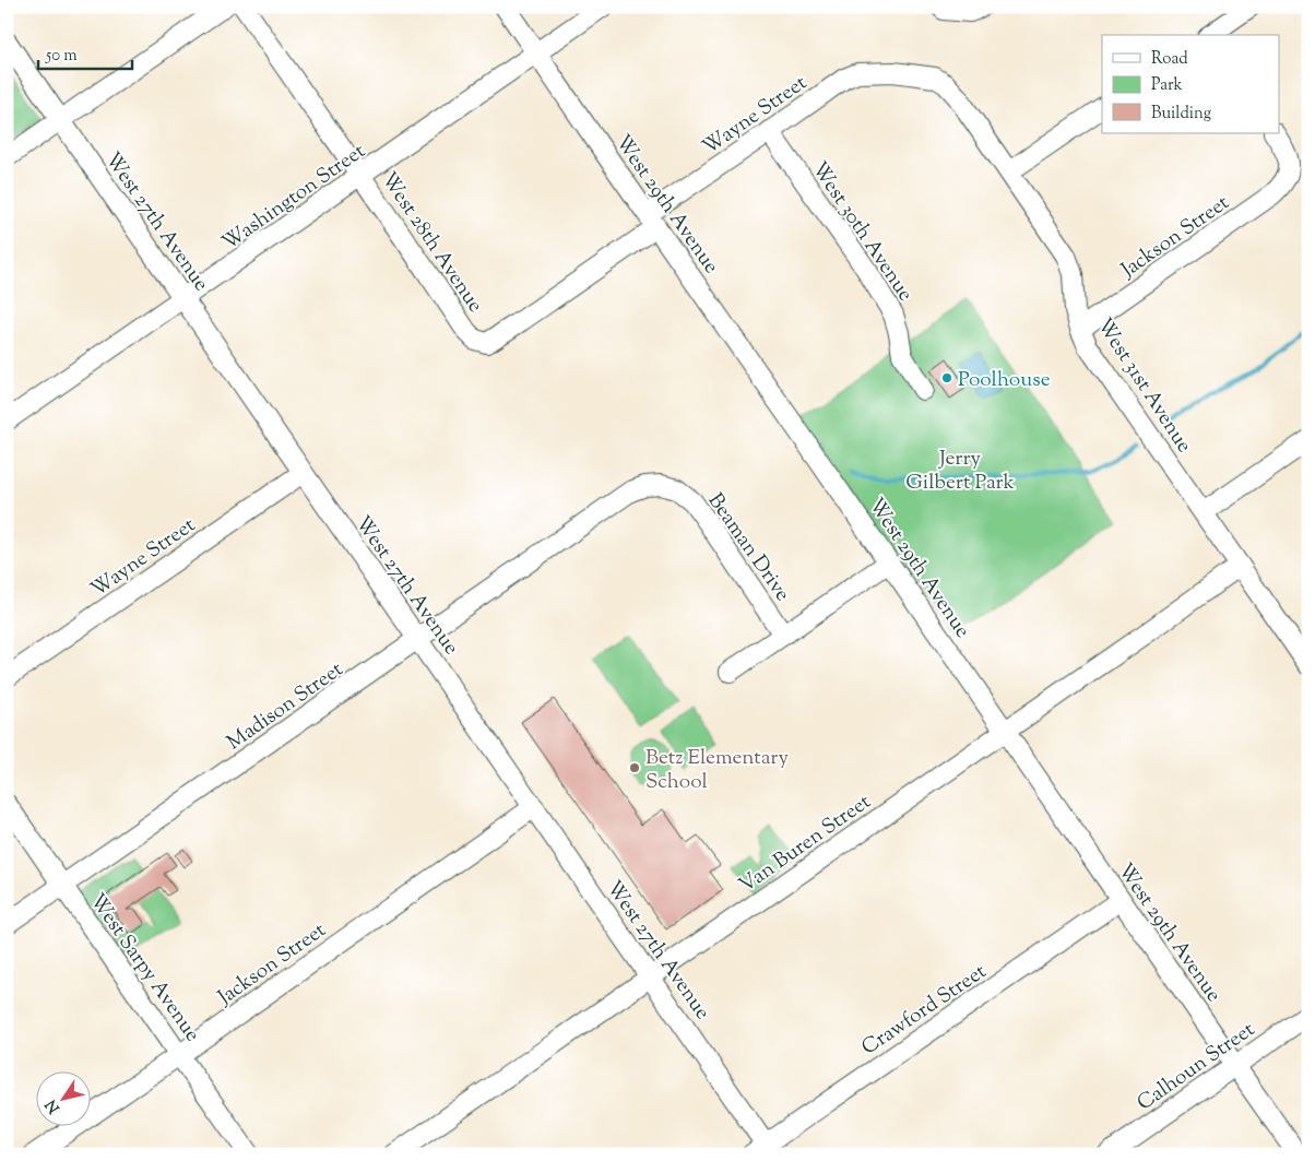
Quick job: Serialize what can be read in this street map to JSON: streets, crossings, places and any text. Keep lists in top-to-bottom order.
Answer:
{
  "streets": {
    "street": [
      "Wayne Street",
      "Washington Street",
      "West 29th Avenue",
      "West 27th Avenue",
      "West 30th Avenue",
      "Jackson Street",
      "West 28th Avenue",
      "West 31st Avenue",
      "Beaman Drive",
      "Madison Street",
      "Van Buren Street",
      "West Sarpy Avenue",
      "Crawford Street",
      "Calhoun Street"
    ]
  },
  "crossings": [
    ["Wayne Street", "West 29th Avenue"],
    ["Wayne Street", "West 27th Avenue"],
    ["Wayne Street", "West 30th Avenue"],
    ["Wayne Street", "West 28th Avenue"],
    ["Wayne Street", "West 31st Avenue"],
    ["Washington Street", "West 29th Avenue"],
    ["Washington Street", "West 27th Avenue"],
    ["Washington Street", "West 28th Avenue"],
    ["West 29th Avenue", "Van Buren Street"],
    ["West 29th Avenue", "Crawford Street"],
    ["West 29th Avenue", "Calhoun Street"],
    ["West 27th Avenue", "Jackson Street"],
    ["West 27th Avenue", "Madison Street"],
    ["West 27th Avenue", "Van Buren Street"],
    ["West 27th Avenue", "Crawford Street"],
    ["Jackson Street", "West 31st Avenue"],
    ["Jackson Street", "West Sarpy Avenue"],
    ["West 31st Avenue", "Van Buren Street"],
    ["Beaman Drive", "Madison Street"],
    ["Madison Street", "West Sarpy Avenue"]
  ],
  "parks": ["Jerry Gilbert Park"],
  "places": ["Poolhouse", "Betz Elementary School"],
  "legend": ["Road", "Park", "Building"],
  "scale_bar": "50 m",
  "north": "bottom left"
}
